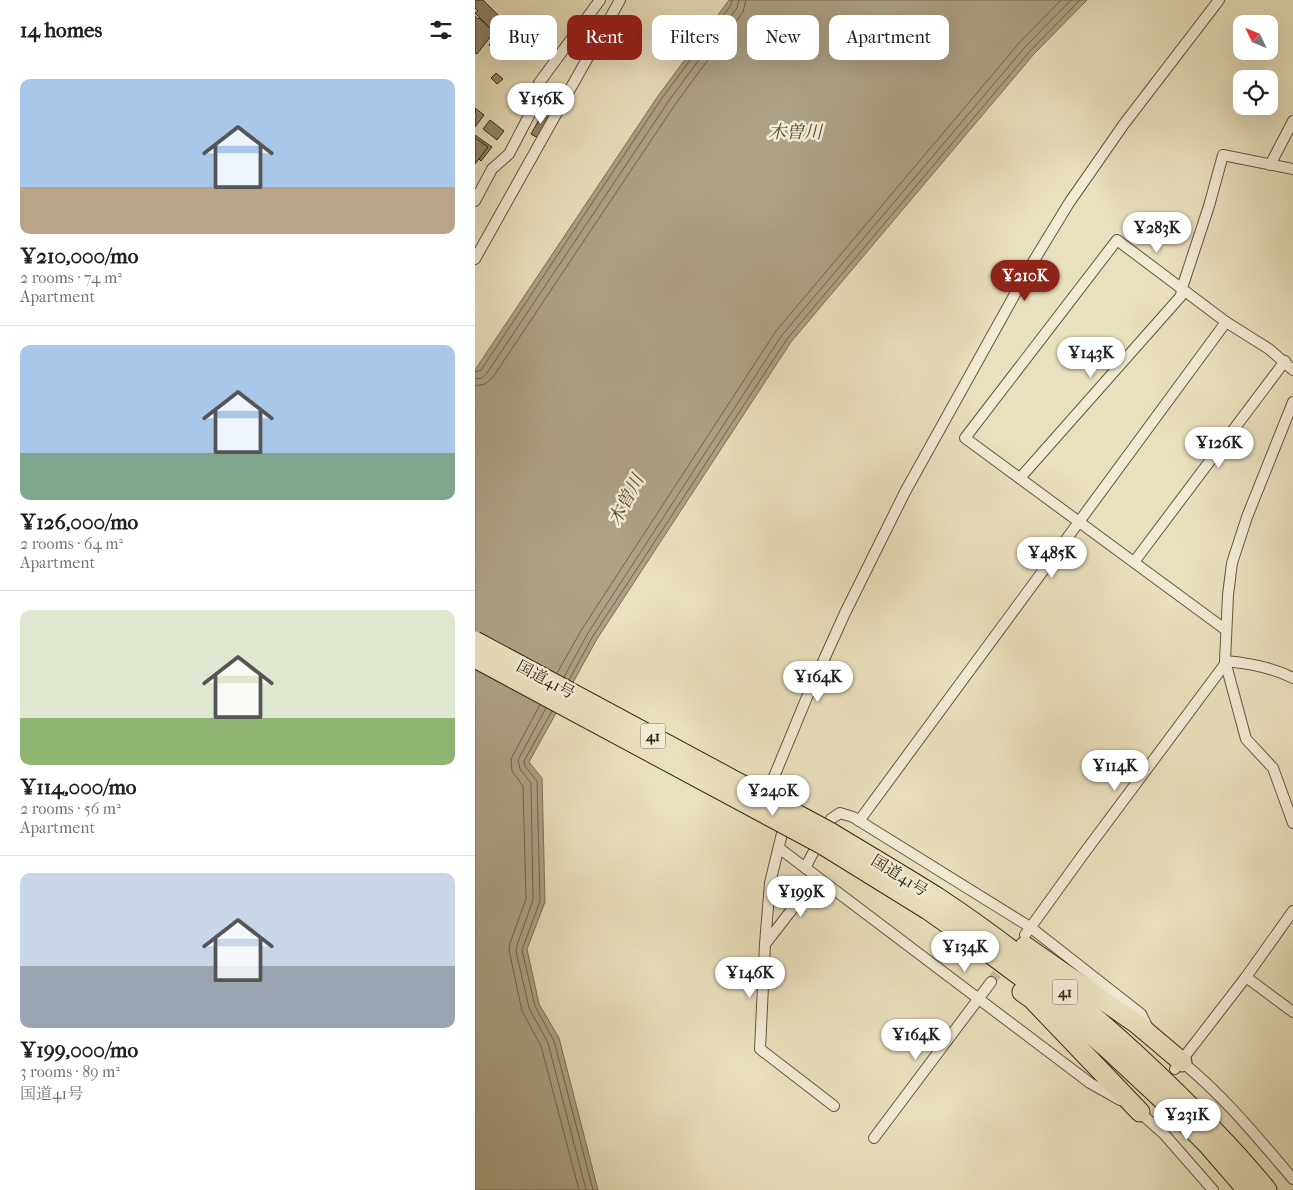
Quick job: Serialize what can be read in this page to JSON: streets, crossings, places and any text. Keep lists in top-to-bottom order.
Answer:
{
  "streets": {
    "highway": ["国道41号", "41"]
  },
  "water": ["木曽川"],
  "north": "top left",
  "page": {
    "heading": "14 homes",
    "chip": [
      "Buy",
      "Rent",
      "Filters",
      "New",
      "Apartment"
    ],
    "list": [
      {
        "name": "¥210,000/mo",
        "note": "2 rooms · 74 m² · Apartment"
      },
      {
        "name": "¥126,000/mo",
        "note": "2 rooms · 64 m² · Apartment"
      },
      {
        "name": "¥114,000/mo",
        "note": "2 rooms · 56 m² · Apartment"
      },
      {
        "name": "¥199,000/mo",
        "note": "3 rooms · 89 m² · 国道41号"
      }
    ],
    "price": [
      "¥156K",
      "¥283K",
      "¥210K",
      "¥143K",
      "¥126K",
      "¥485K",
      "¥164K",
      "¥114K",
      "¥240K",
      "¥199K",
      "¥134K",
      "¥146K",
      "¥164K",
      "¥231K"
    ]
  }
}
